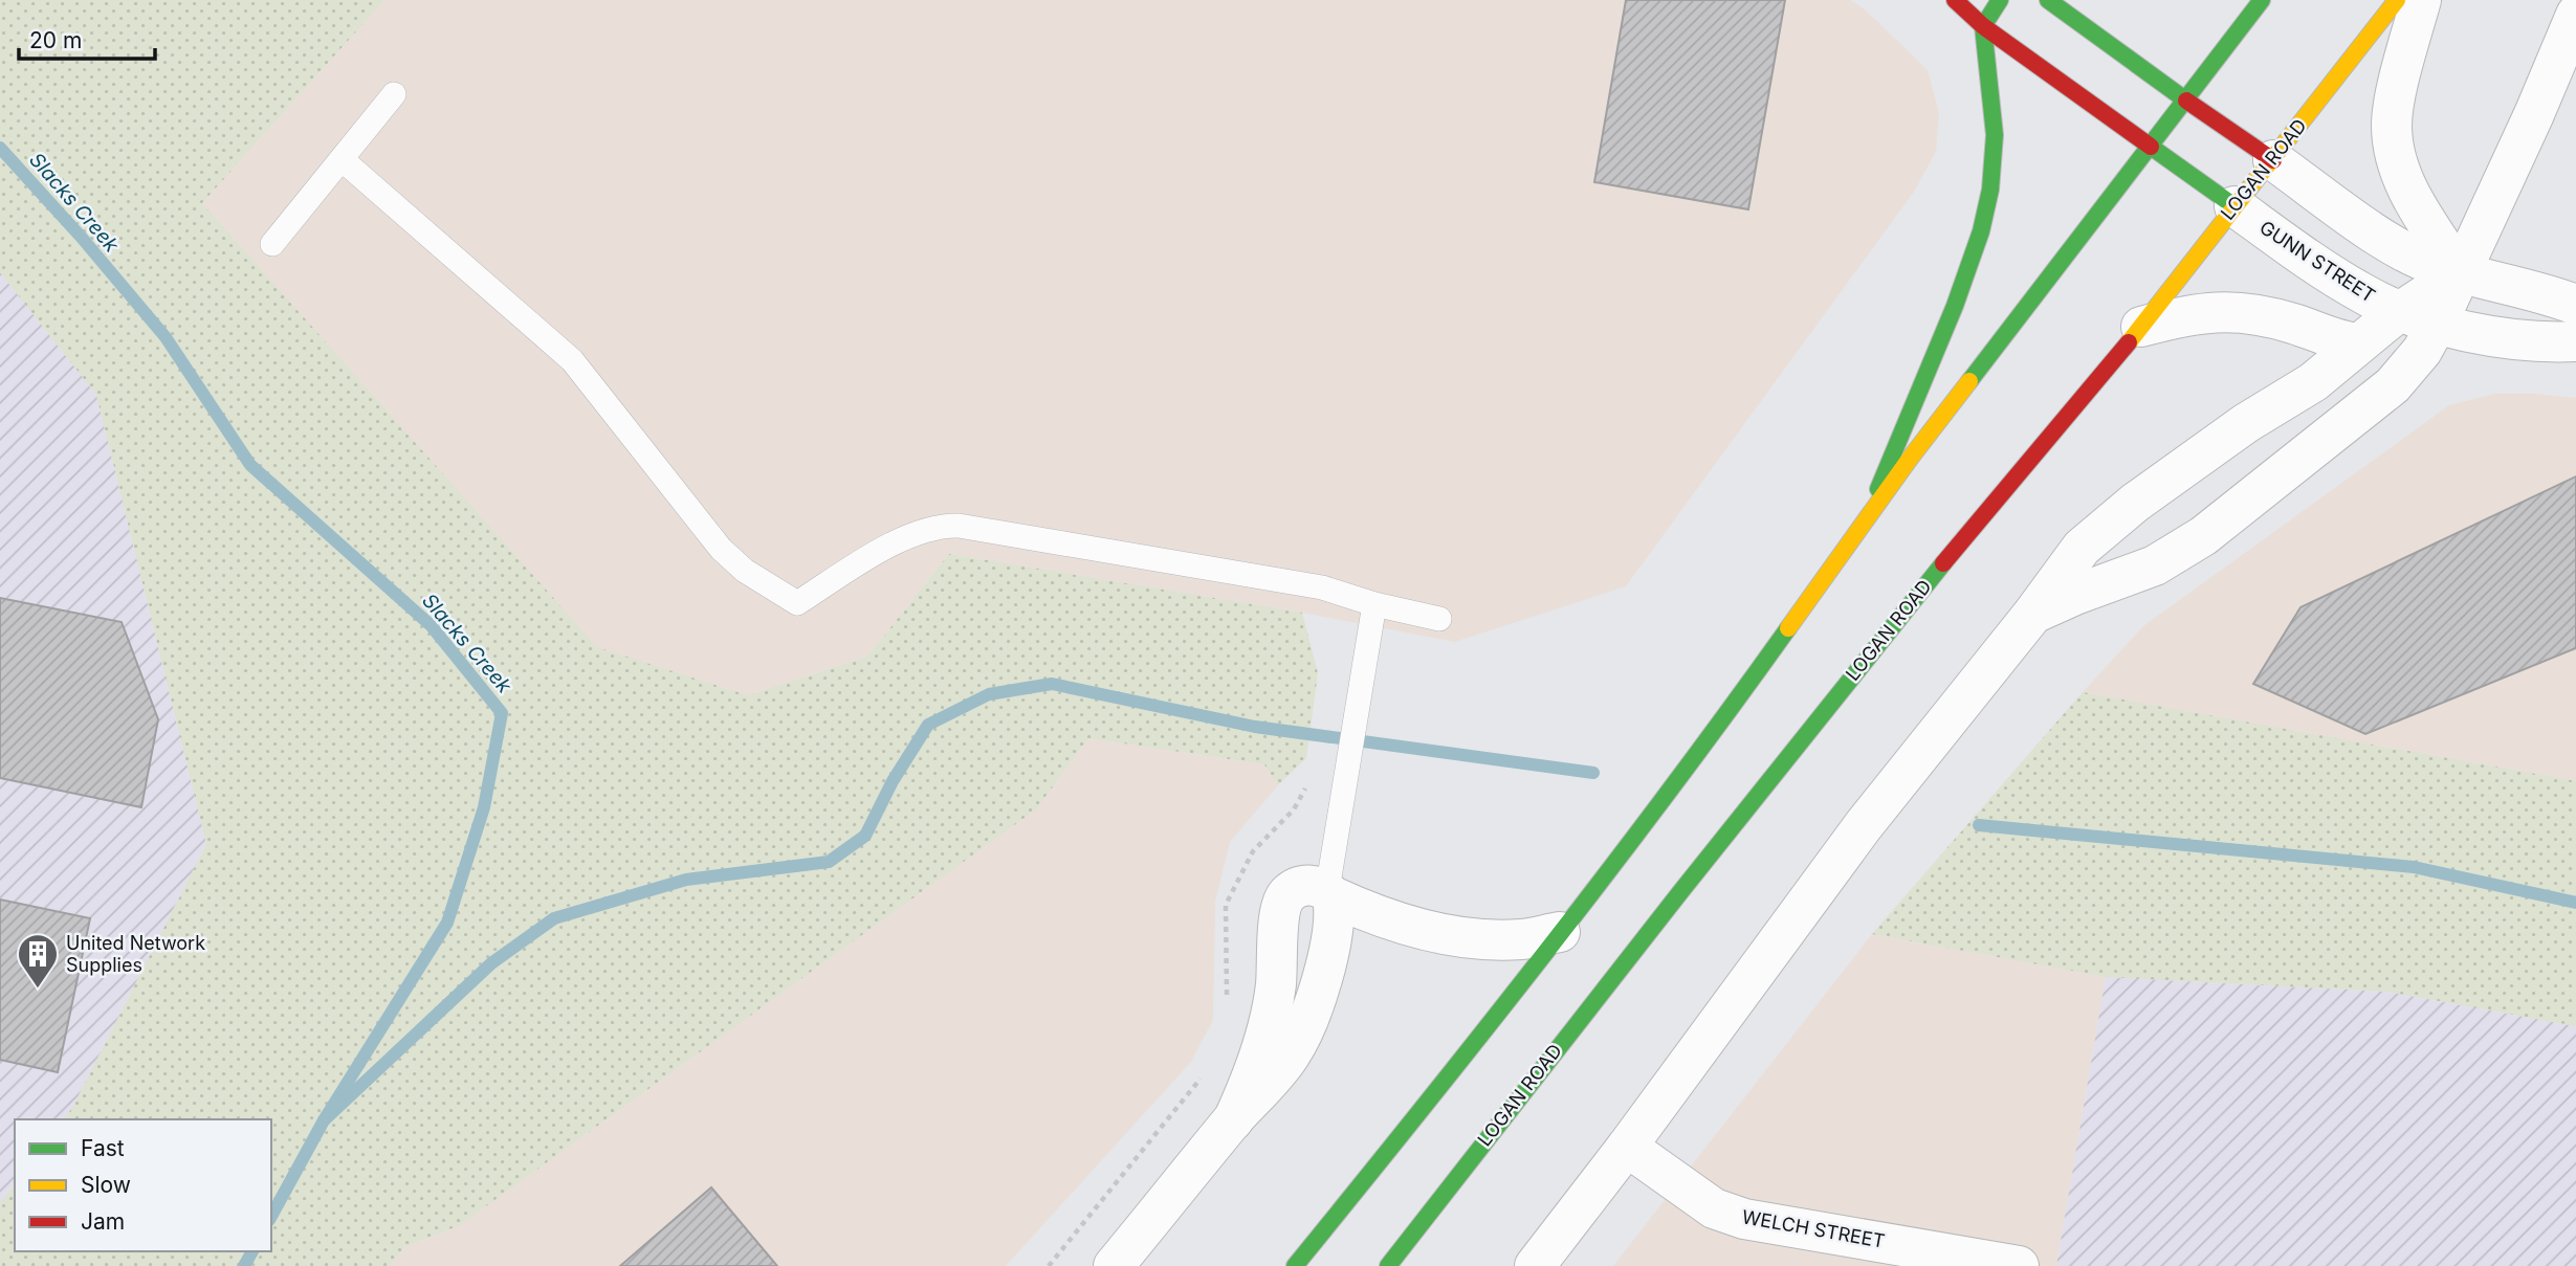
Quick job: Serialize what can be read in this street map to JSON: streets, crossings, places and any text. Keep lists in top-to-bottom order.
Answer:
{
  "streets": {
    "main road": ["LOGAN ROAD"],
    "street": ["GUNN STREET", "WELCH STREET"]
  },
  "crossings": [
    ["LOGAN ROAD", "GUNN STREET"]
  ],
  "water": ["Slacks Creek"],
  "places": {
    "building": ["United Network Supplies"]
  },
  "legend": ["Fast", "Slow", "Jam"],
  "scale_bar": "20 m"
}
